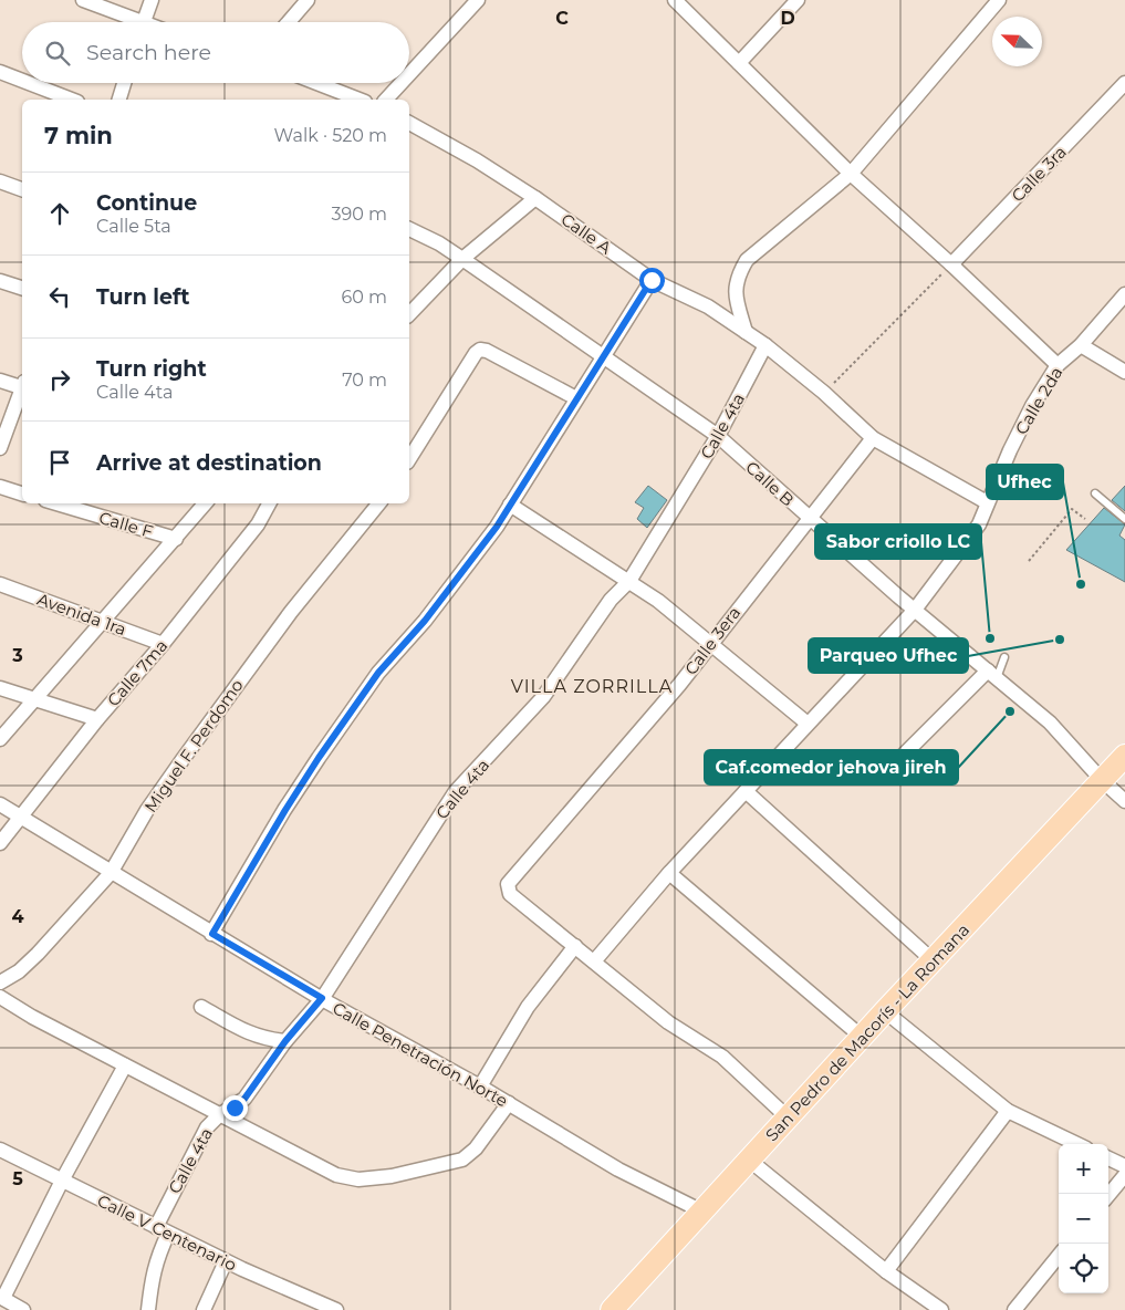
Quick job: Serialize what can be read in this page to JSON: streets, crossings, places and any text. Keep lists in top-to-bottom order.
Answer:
{
  "streets": {
    "main road": ["San Pedro de Macorís - La Romana"],
    "street": [
      "Calle 3ra",
      "Calle A",
      "Calle 2da",
      "Calle 4ta",
      "Calle B",
      "Calle F",
      "Avenida 1ra",
      "Calle 3era",
      "Calle 7ma",
      "Miguel F. Perdomo",
      "Calle Penetración Norte",
      "Calle V Centenario"
    ]
  },
  "crossings": [
    ["Calle A", "Calle 2da"],
    ["Calle A", "Calle 4ta"],
    ["Calle A", "Calle 3era"],
    ["Calle 2da", "Calle B"],
    ["Calle 4ta", "Calle B"],
    ["Calle 4ta", "Calle Penetración Norte"],
    ["Calle 4ta", "Calle V Centenario"],
    ["Calle B", "Calle 3era"],
    ["Calle B", "San Pedro de Macorís - La Romana"],
    ["Avenida 1ra", "Calle 7ma"],
    ["Calle 7ma", "Calle Penetración Norte"],
    ["Miguel F. Perdomo", "Calle Penetración Norte"],
    ["San Pedro de Macorís - La Romana", "Calle Penetración Norte"]
  ],
  "districts": ["VILLA ZORRILLA"],
  "places": [
    "Ufhec",
    "Sabor criollo LC",
    "Parqueo Ufhec",
    "Caf.comedor jehova jireh"
  ],
  "north": "top left",
  "page": {
    "search": "Search here",
    "heading": ["7 min", "Walk · 520 m"],
    "list": [
      ["Continue", "Calle 5ta", "390 m"],
      ["Turn left", "60 m"],
      ["Turn right", "Calle 4ta", "70 m"],
      "Arrive at destination"
    ],
    "map_buttons": ["+", "−"]
  },
  "grid": {
    "columns": ["C", "D"],
    "rows": ["3", "4", "5"]
  }
}
